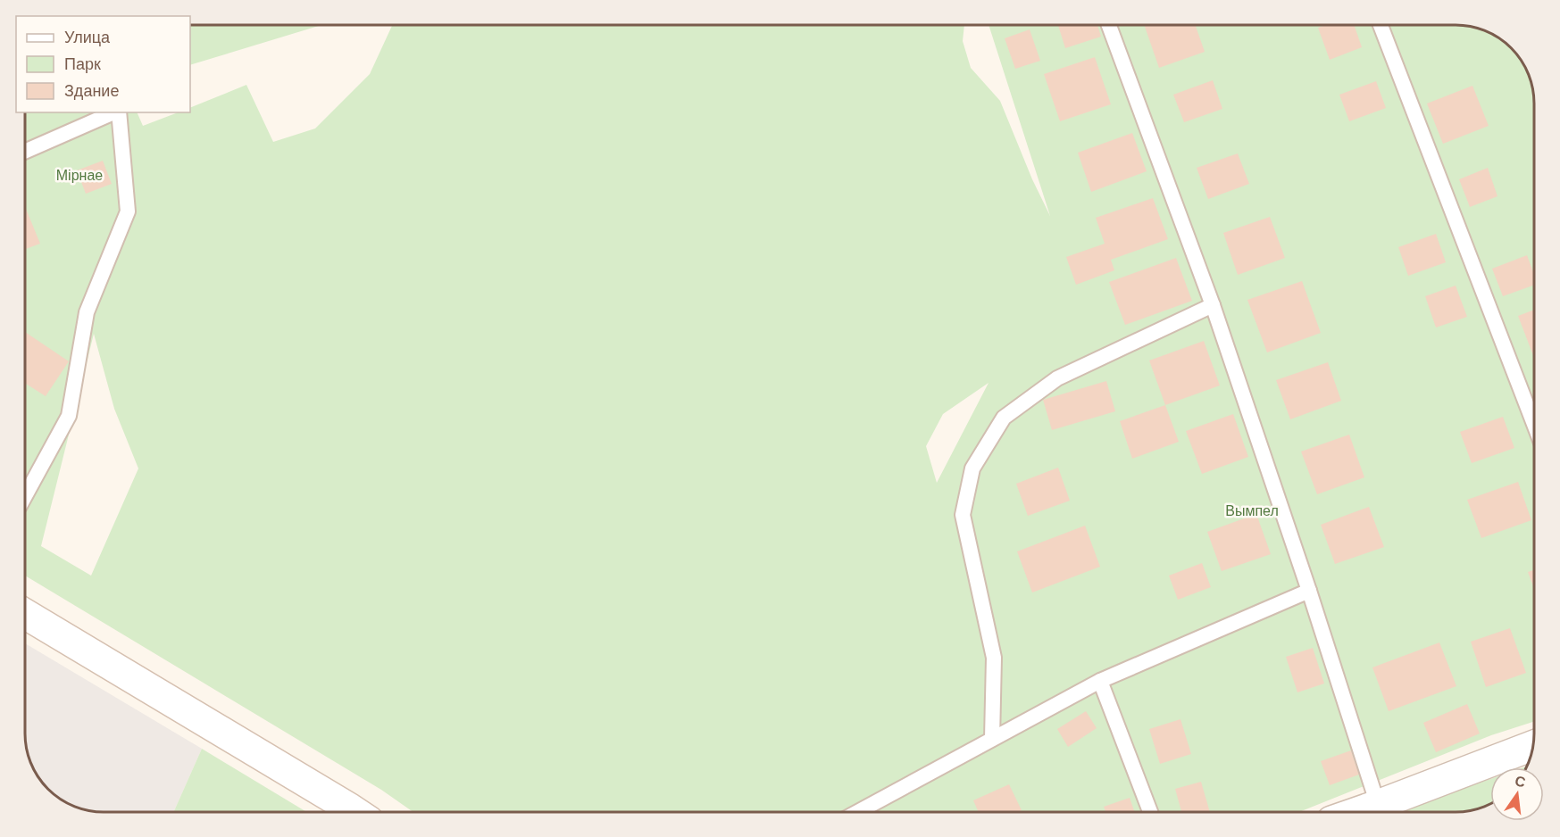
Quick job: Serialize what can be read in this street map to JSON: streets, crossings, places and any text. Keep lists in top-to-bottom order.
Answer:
{
  "parks": ["Мірнае", "Вымпел"],
  "legend": ["Улица", "Парк", "Здание"],
  "north": "top"
}
